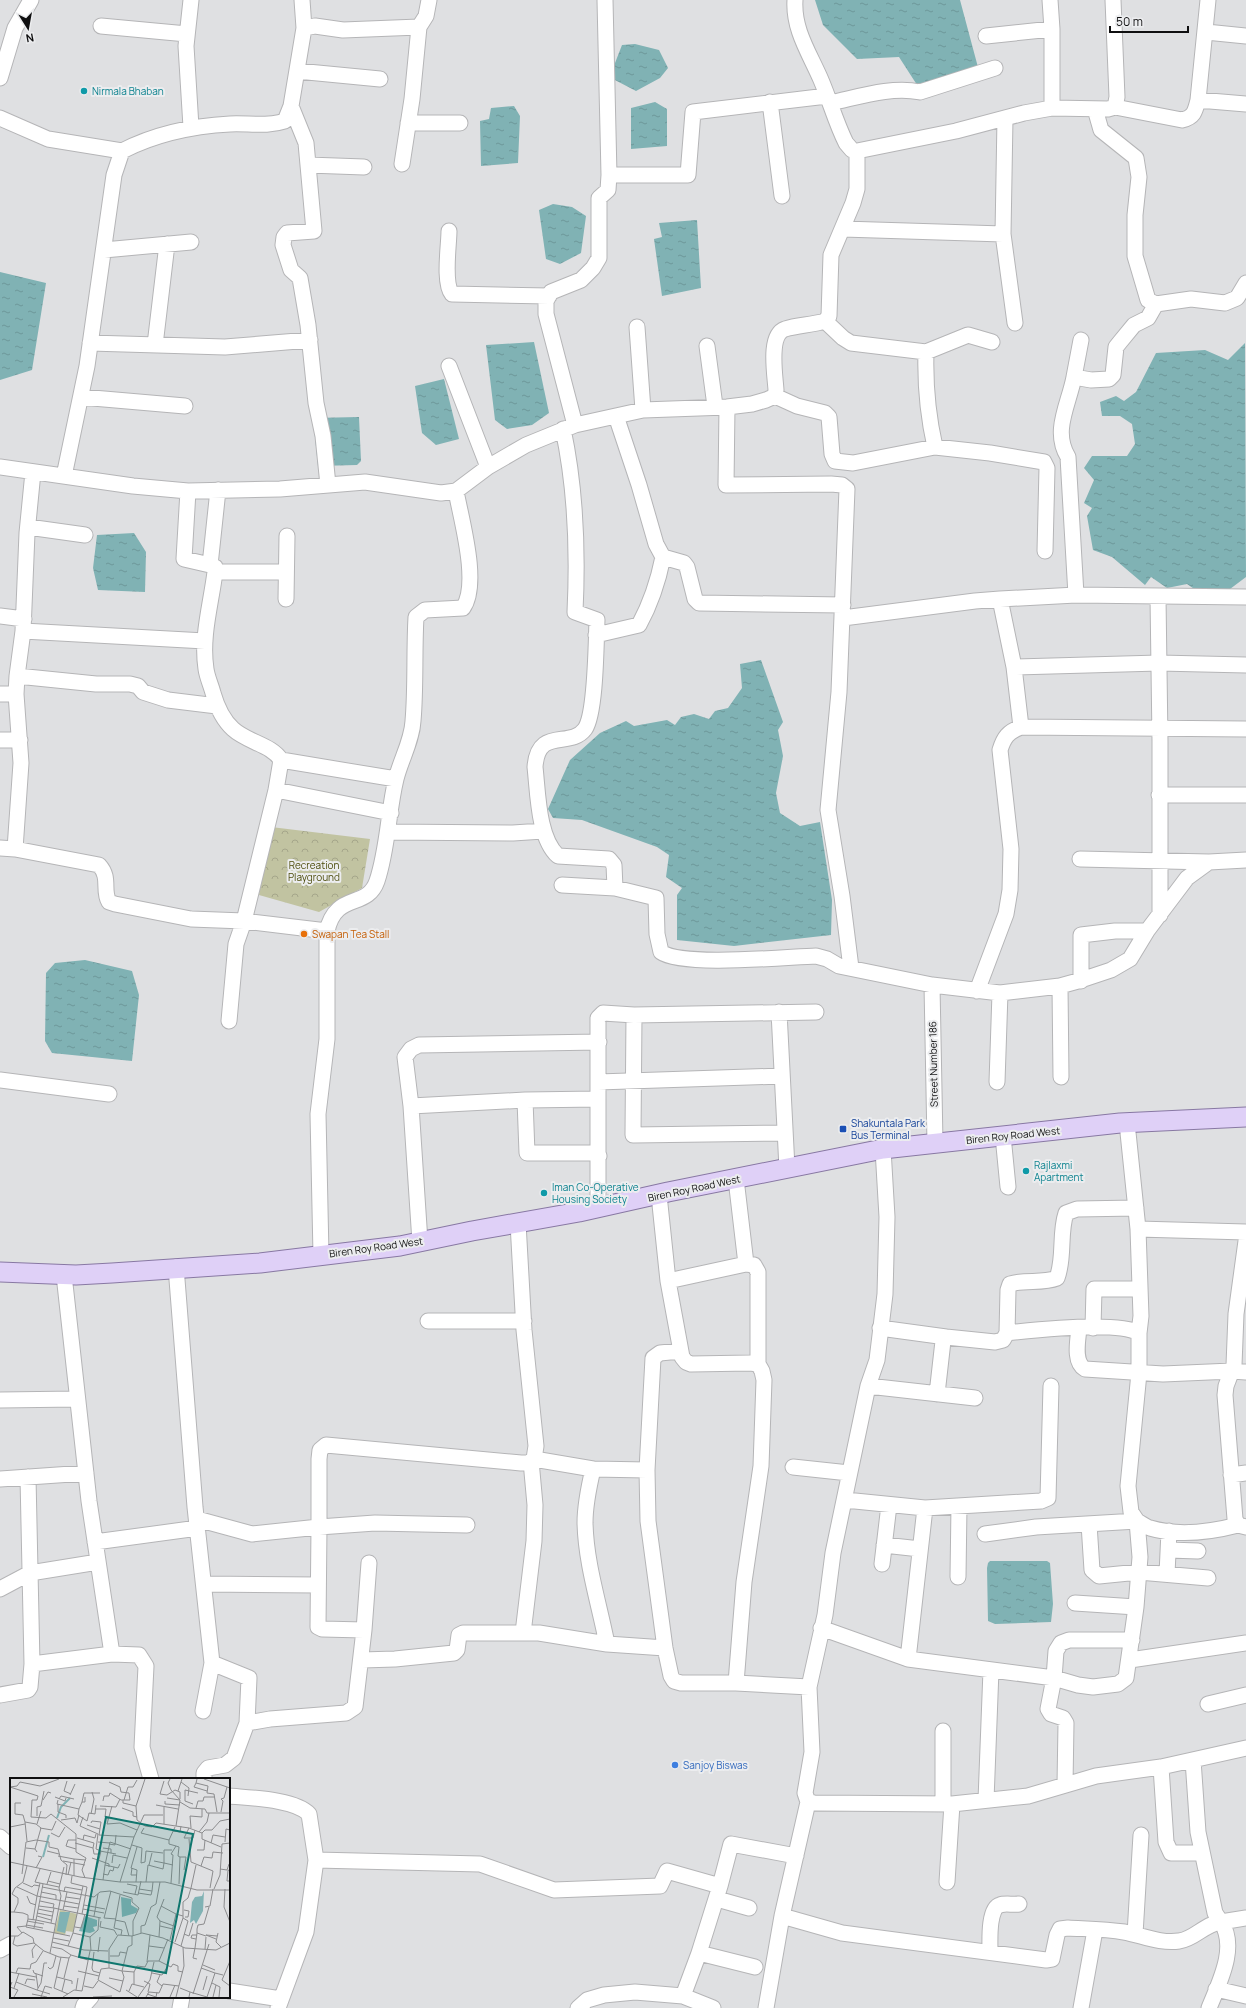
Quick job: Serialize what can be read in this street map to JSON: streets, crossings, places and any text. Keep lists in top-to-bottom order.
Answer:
{
  "streets": {
    "main road": ["Biren Roy Road West"],
    "street": ["Street Number 186"]
  },
  "crossings": [
    ["Street Number 186", "Biren Roy Road West"]
  ],
  "parks": ["Recreation Playground"],
  "places": {
    "other": [
      "Nirmala Bhaban",
      "Swapan Tea Stall",
      "Rajlaxmi Apartment",
      "Iman Co-Operative Housing Society",
      "Sanjoy Biswas"
    ],
    "transit": ["Shakuntala Park Bus Terminal"]
  },
  "scale_bar": "50 m",
  "north": "bottom"
}
